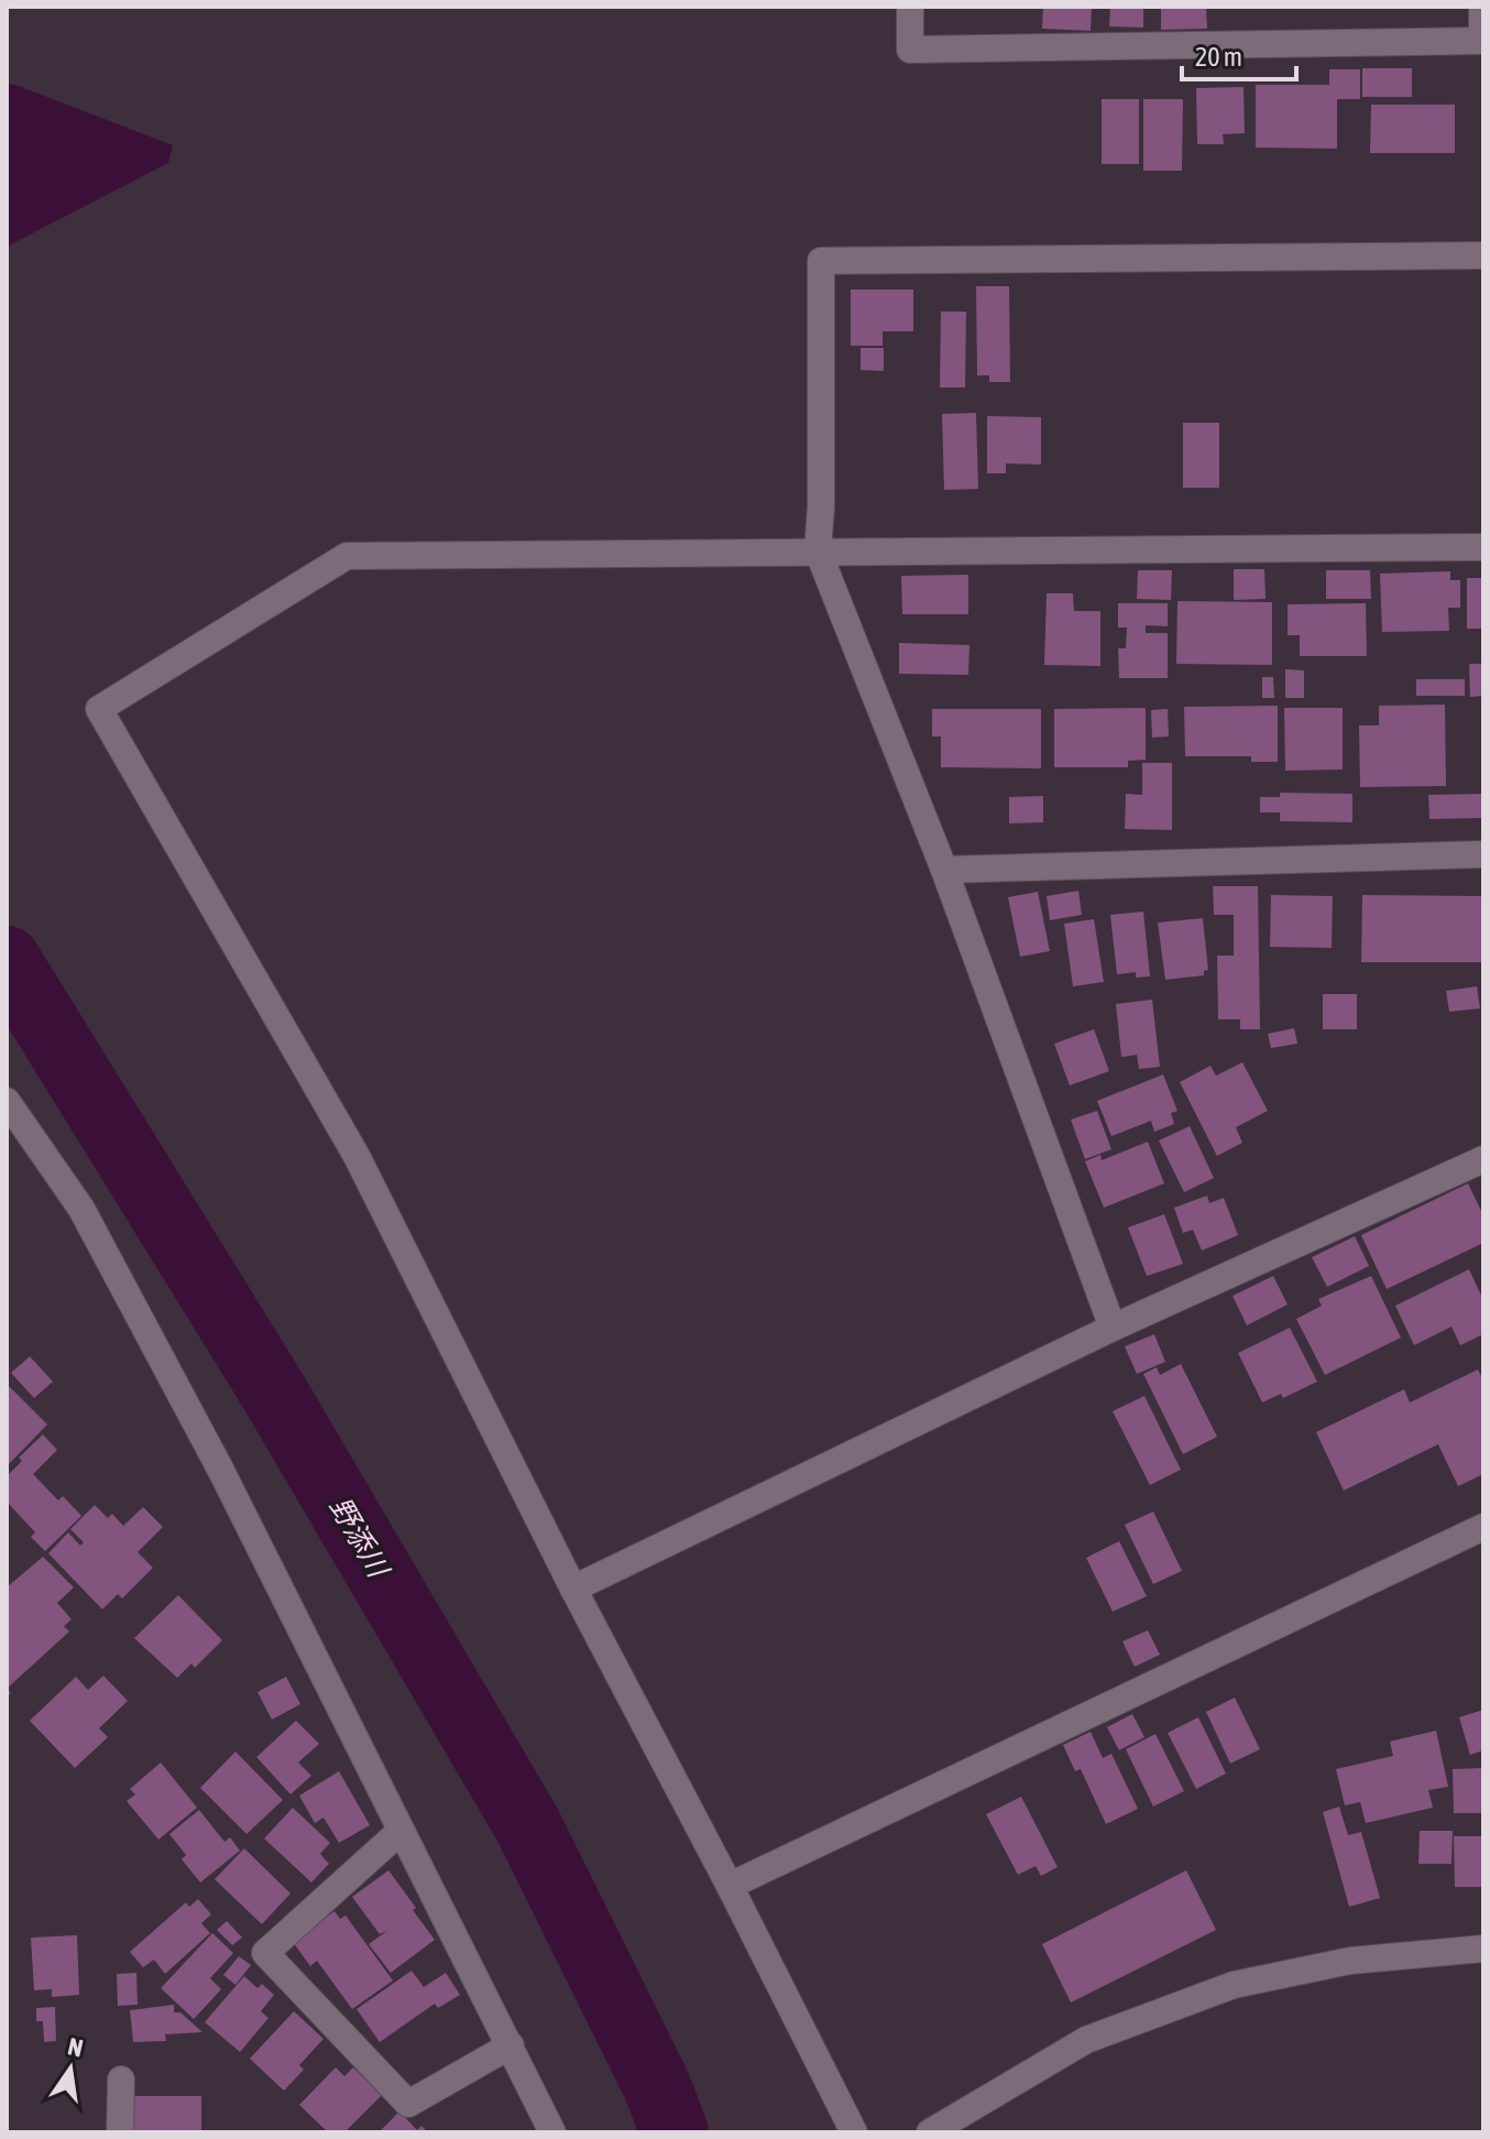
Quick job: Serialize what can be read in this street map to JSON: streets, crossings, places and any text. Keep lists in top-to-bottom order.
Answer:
{
  "water": ["野添川"],
  "scale_bar": "20 m",
  "north": "top"
}
